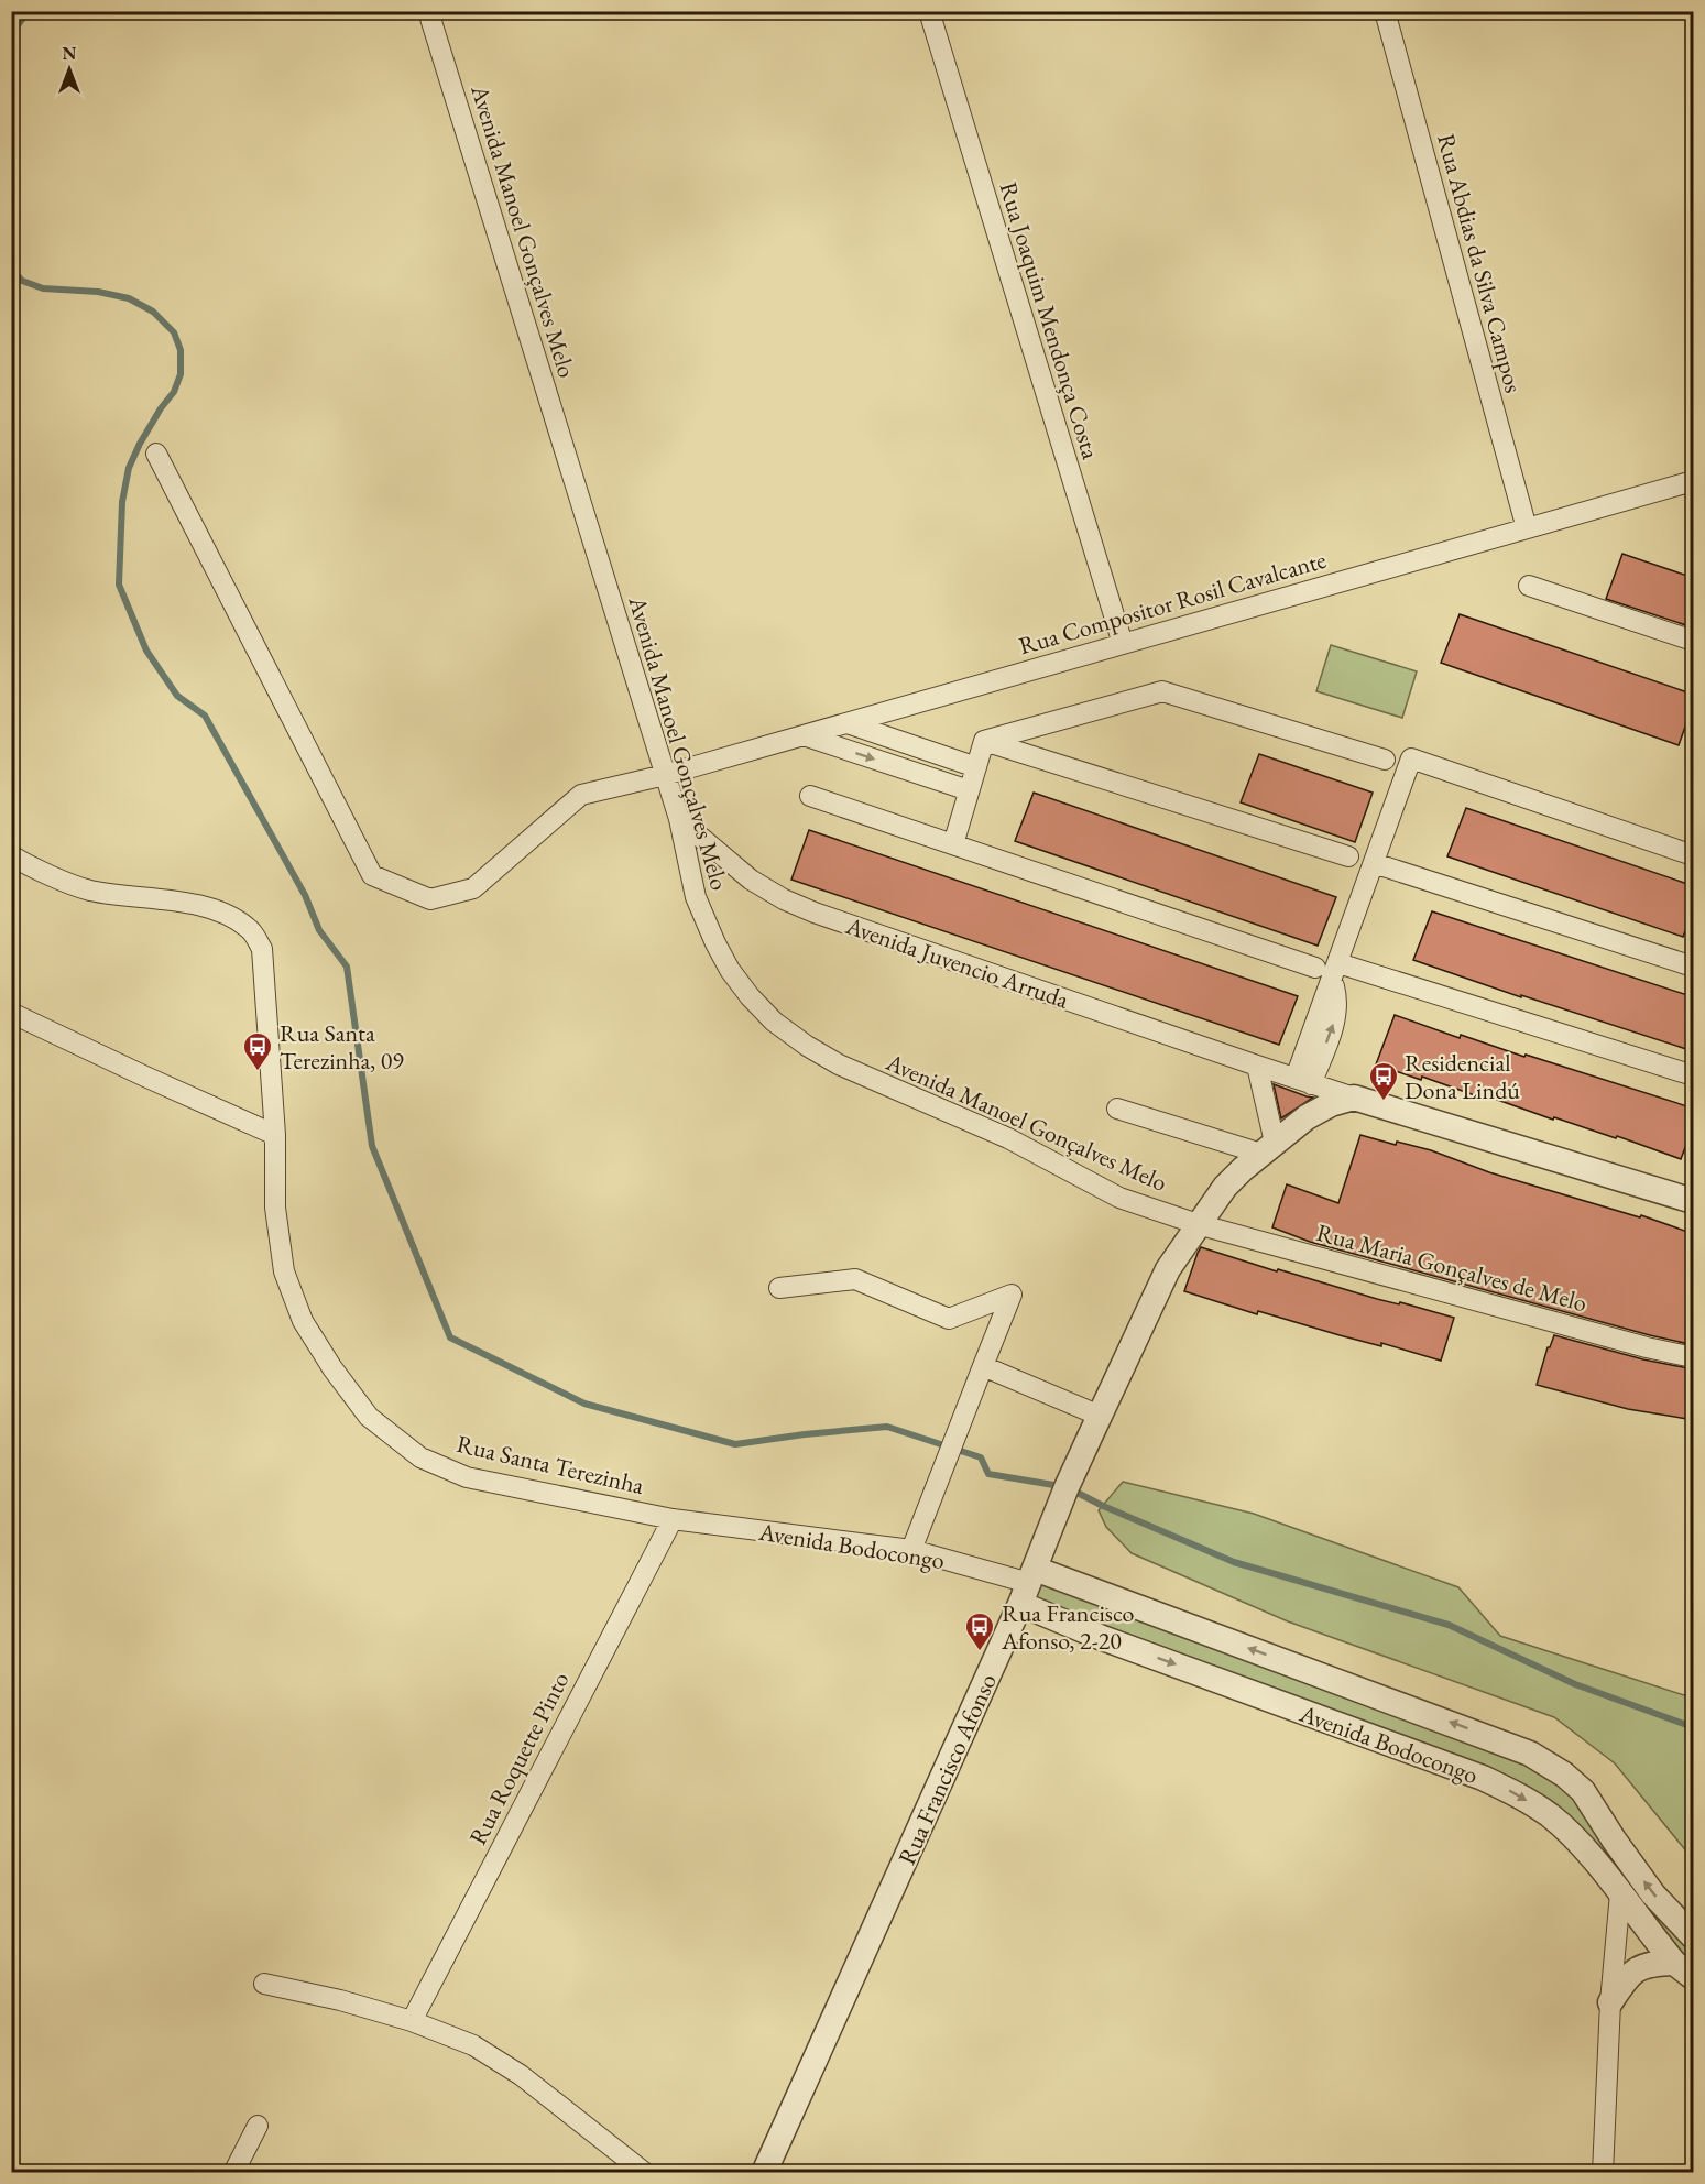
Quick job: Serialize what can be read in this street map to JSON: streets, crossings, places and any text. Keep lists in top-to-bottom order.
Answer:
{
  "streets": {
    "street": [
      "Avenida Manoel Gonçalves Melo",
      "Rua Abdias da Silva Campos",
      "Rua Joaquim Mendonça Costa",
      "Rua Compositor Rosil Cavalcante",
      "Avenida Juvencio Arruda",
      "Rua Maria Gonçalves de Melo",
      "Rua Santa Terezinha",
      "Avenida Bodocongo",
      "Rua Roquette Pinto",
      "Rua Francisco Afonso"
    ]
  },
  "crossings": [
    ["Avenida Manoel Gonçalves Melo", "Rua Compositor Rosil Cavalcante"],
    ["Avenida Manoel Gonçalves Melo", "Avenida Juvencio Arruda"],
    ["Avenida Manoel Gonçalves Melo", "Rua Maria Gonçalves de Melo"],
    ["Avenida Manoel Gonçalves Melo", "Rua Francisco Afonso"],
    ["Rua Abdias da Silva Campos", "Rua Compositor Rosil Cavalcante"],
    ["Rua Joaquim Mendonça Costa", "Rua Compositor Rosil Cavalcante"],
    ["Avenida Juvencio Arruda", "Rua Francisco Afonso"],
    ["Rua Maria Gonçalves de Melo", "Rua Francisco Afonso"],
    ["Rua Santa Terezinha", "Avenida Bodocongo"],
    ["Rua Santa Terezinha", "Rua Roquette Pinto"],
    ["Avenida Bodocongo", "Rua Roquette Pinto"],
    ["Avenida Bodocongo", "Rua Francisco Afonso"]
  ],
  "places": {
    "bus stop": ["Rua Santa Terezinha, 09", "Residencial Dona Lindú", "Rua Francisco Afonso, 2-20"]
  },
  "north": "top"
}
